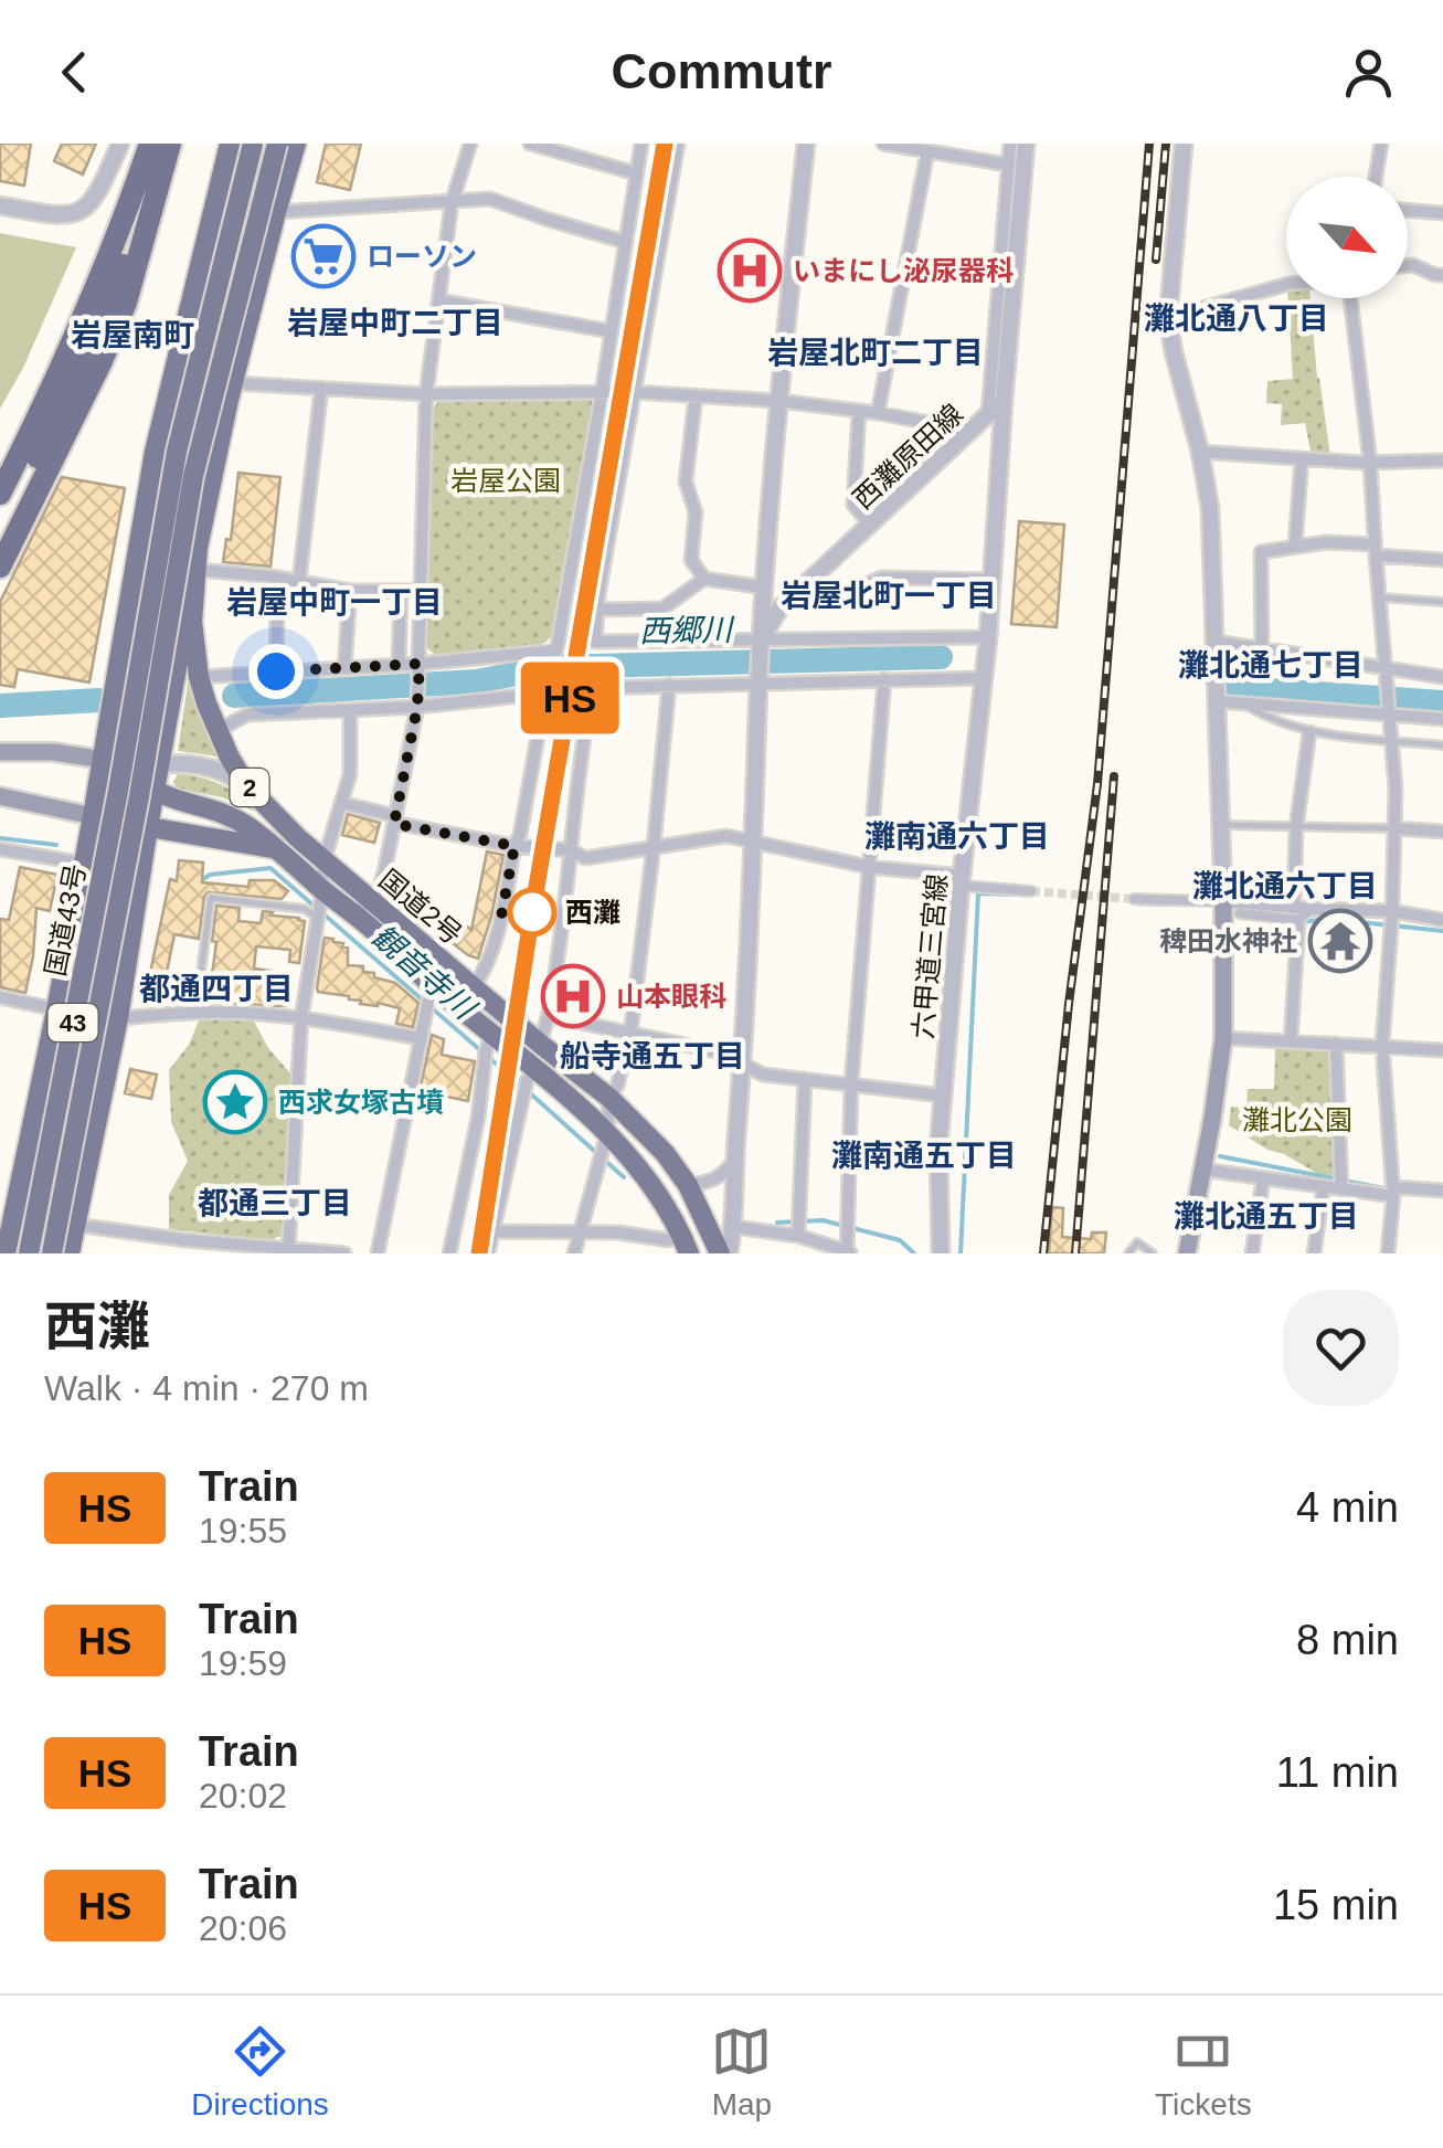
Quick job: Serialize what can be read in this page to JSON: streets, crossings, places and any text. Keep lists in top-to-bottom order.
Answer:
{
  "streets": {
    "highway": [
      "2",
      "国道2号",
      "国道43号",
      "43"
    ],
    "street": ["西灘原田線", "六甲道三宮線"]
  },
  "crossings": [
    ["西灘原田線", "六甲道三宮線"],
    ["2", "国道2号"],
    ["2", "国道43号"],
    ["2", "43"],
    ["国道2号", "国道43号"],
    ["国道2号", "43"]
  ],
  "districts": [
    "灘北通八丁目",
    "岩屋中町二丁目",
    "岩屋南町",
    "岩屋北町二丁目",
    "岩屋北町一丁目",
    "岩屋中町一丁目",
    "灘北通七丁目",
    "灘南通六丁目",
    "灘北通六丁目",
    "都通四丁目",
    "船寺通五丁目",
    "灘南通五丁目",
    "都通三丁目",
    "灘北通五丁目"
  ],
  "water": ["西郷川", "観音寺川"],
  "parks": ["岩屋公園", "灘北公園"],
  "places": {
    "supermarket": ["ローソン"],
    "hospital": ["いまにし泌尿器科", "山本眼科"],
    "other": ["西灘"],
    "temple": ["稗田水神社"],
    "place": ["西求女塚古墳"]
  },
  "north": "bottom right",
  "page": {
    "header": "Commutr",
    "on_map": "HS",
    "heading": ["西灘", "Walk · 4 min · 270 m"],
    "list": [
      {
        "mark": "HS",
        "name": "Train",
        "note": "19:55",
        "value": "4 min"
      },
      {
        "mark": "HS",
        "name": "Train",
        "note": "19:59",
        "value": "8 min"
      },
      {
        "mark": "HS",
        "name": "Train",
        "note": "20:02",
        "value": "11 min"
      },
      {
        "mark": "HS",
        "name": "Train",
        "note": "20:06",
        "value": "15 min"
      }
    ],
    "tabs": ["Directions", "Map", "Tickets"]
  }
}
